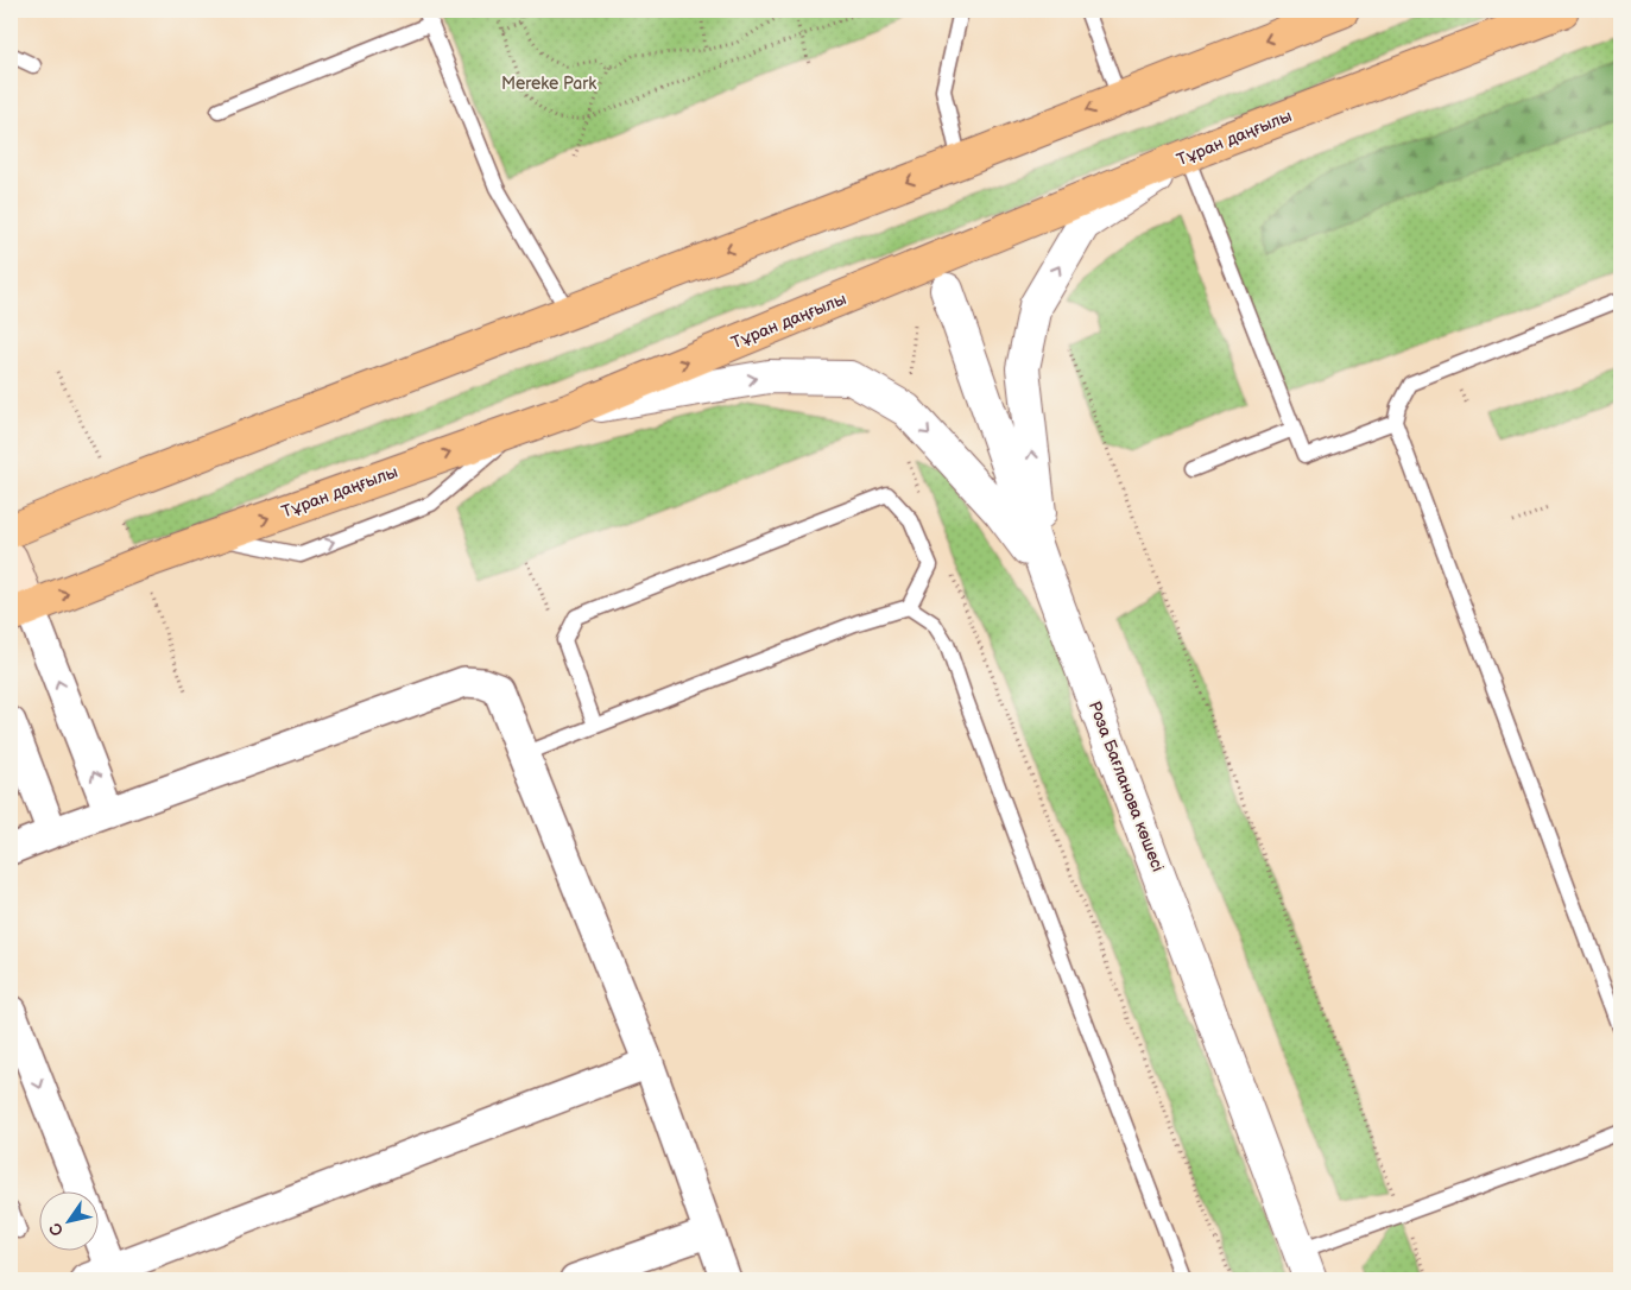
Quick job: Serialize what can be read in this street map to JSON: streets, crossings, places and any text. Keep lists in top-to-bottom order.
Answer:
{
  "streets": {
    "main road": ["Тұран даңғылы"],
    "street": ["Роза Бағланова көшесі"]
  },
  "parks": ["Mereke Park"],
  "north": "bottom left"
}
